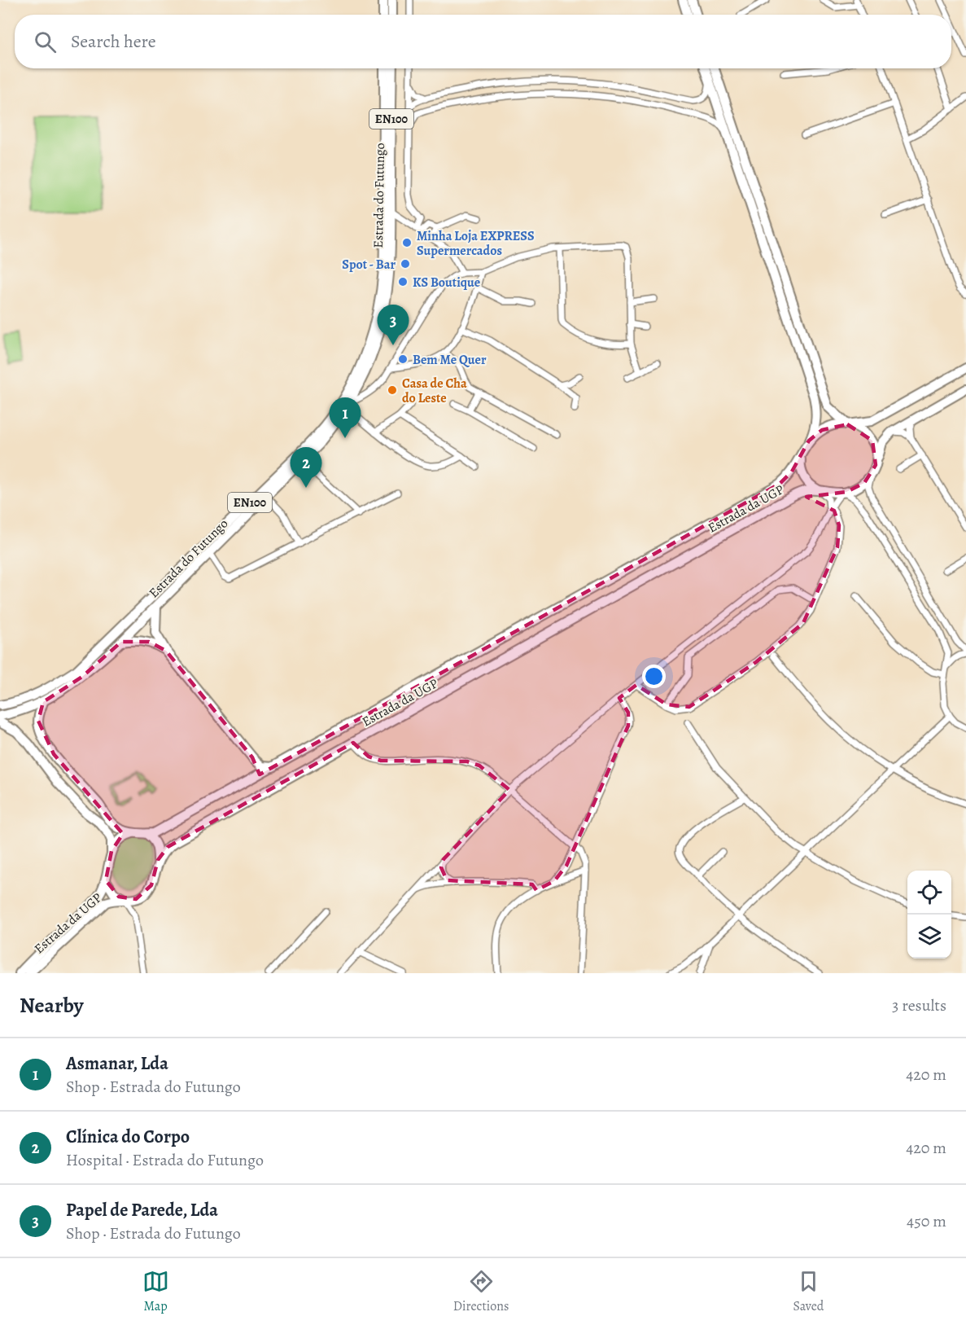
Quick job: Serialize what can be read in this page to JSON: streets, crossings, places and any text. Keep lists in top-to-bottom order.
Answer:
{
  "streets": {
    "main road": ["EN100", "Estrada do Futungo", "Estrada da UGP"]
  },
  "places": [
    "Minha Loja EXPRESS Supermercados",
    "Spot - Bar",
    "KS Boutique",
    "Bem Me Quer",
    "Casa de Cha do Leste"
  ],
  "page": {
    "search": "Search here",
    "pins": ["3", "1", "2"],
    "heading": ["Nearby", "3 results"],
    "list": [
      {
        "mark": "1",
        "name": "Asmanar, Lda",
        "note": "Shop · Estrada do Futungo",
        "value": "420 m"
      },
      {
        "mark": "2",
        "name": "Clínica do Corpo",
        "note": "Hospital · Estrada do Futungo",
        "value": "420 m"
      },
      {
        "mark": "3",
        "name": "Papel de Parede, Lda",
        "note": "Shop · Estrada do Futungo",
        "value": "450 m"
      }
    ],
    "nav": ["Map", "Directions", "Saved"]
  }
}
